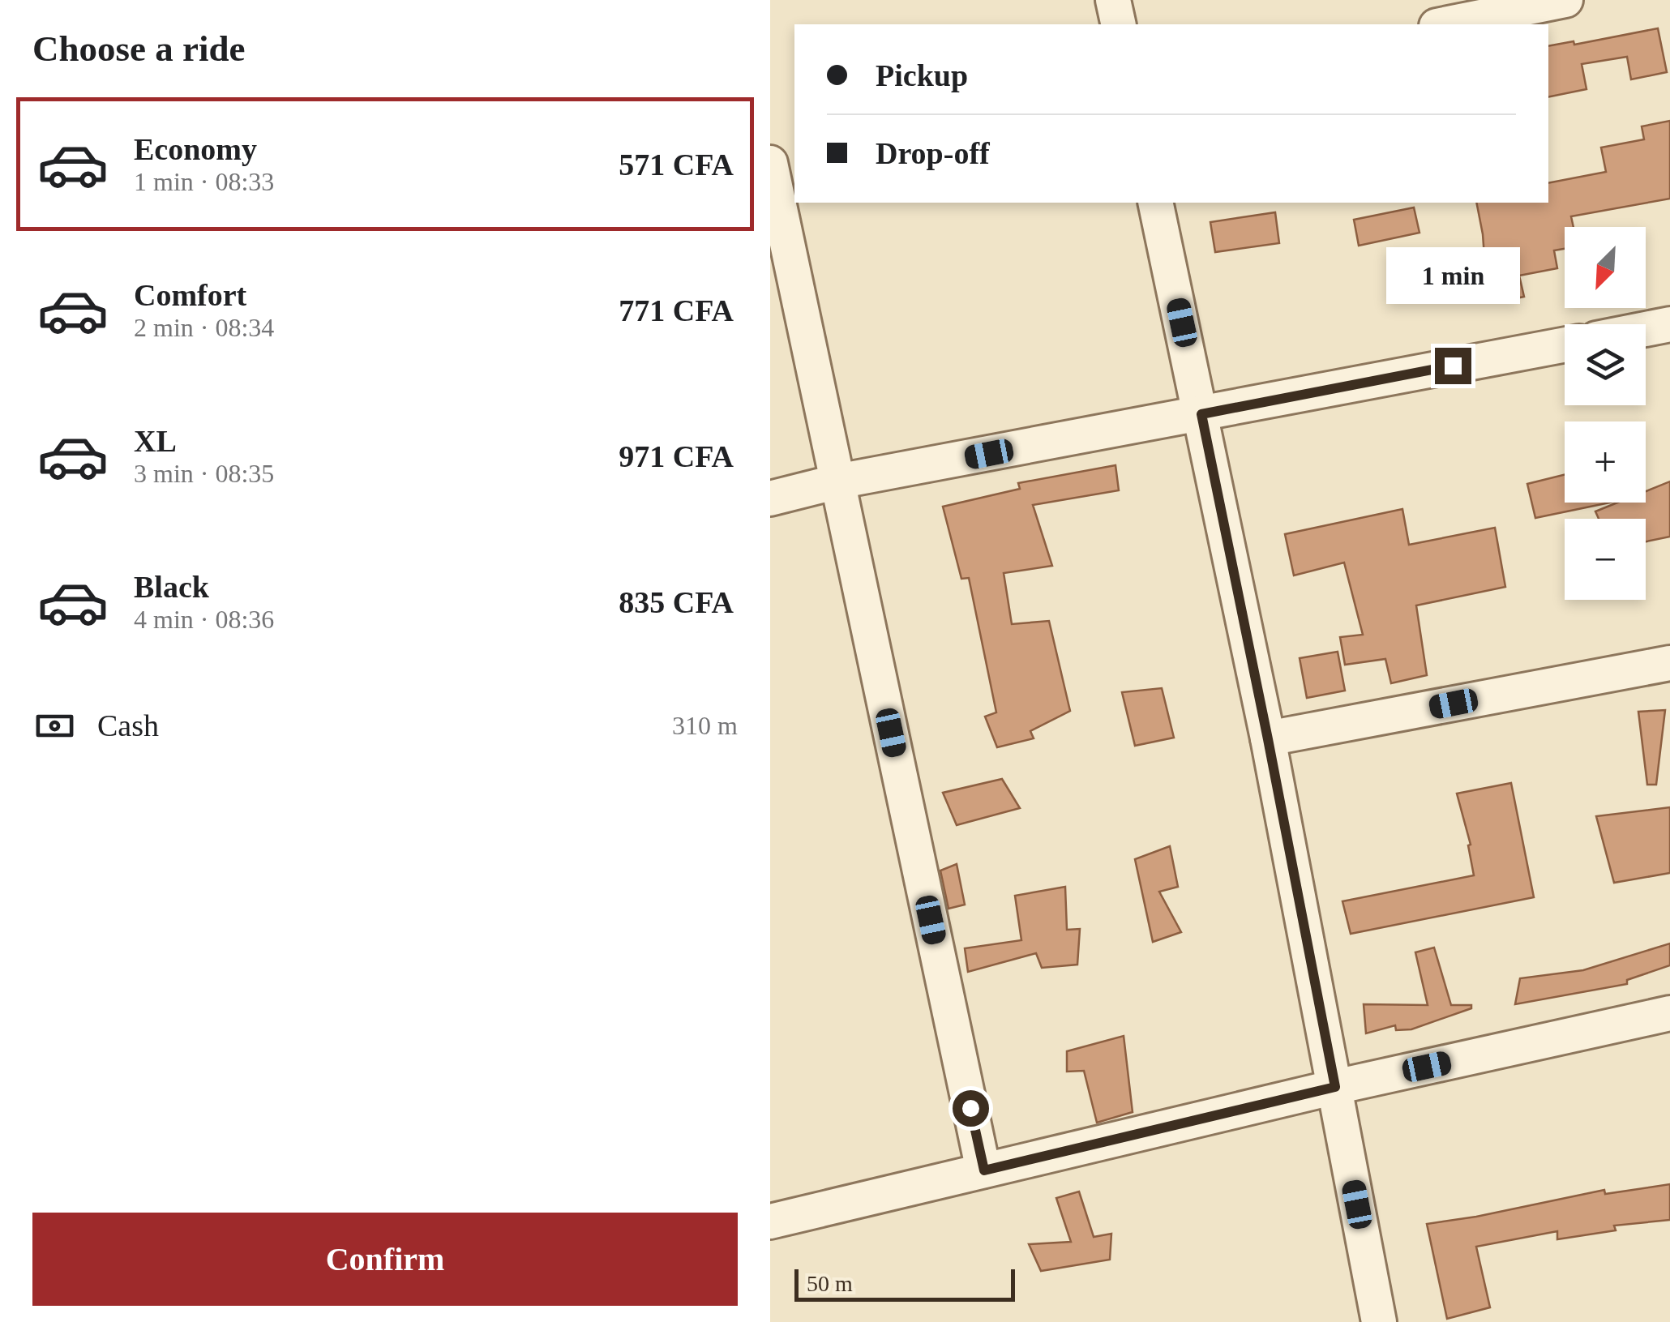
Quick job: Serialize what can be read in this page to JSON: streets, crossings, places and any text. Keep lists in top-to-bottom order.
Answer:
{
  "scale_bar": "50 m",
  "north": "bottom left",
  "page": {
    "heading": "Choose a ride",
    "banner": ["Pickup", "Drop-off"],
    "list": [
      {
        "name": "Economy",
        "note": "1 min · 08:33",
        "value": "571 CFA"
      },
      {
        "name": "Comfort",
        "note": "2 min · 08:34",
        "value": "771 CFA"
      },
      {
        "name": "XL",
        "note": "3 min · 08:35",
        "value": "971 CFA"
      },
      {
        "name": "Black",
        "note": "4 min · 08:36",
        "value": "835 CFA"
      }
    ],
    "map_buttons": ["+", "−"],
    "bubble": "1 min",
    "pay": ["Cash", "310 m"],
    "buttons": "Confirm",
    "scale": "50 m"
  }
}
